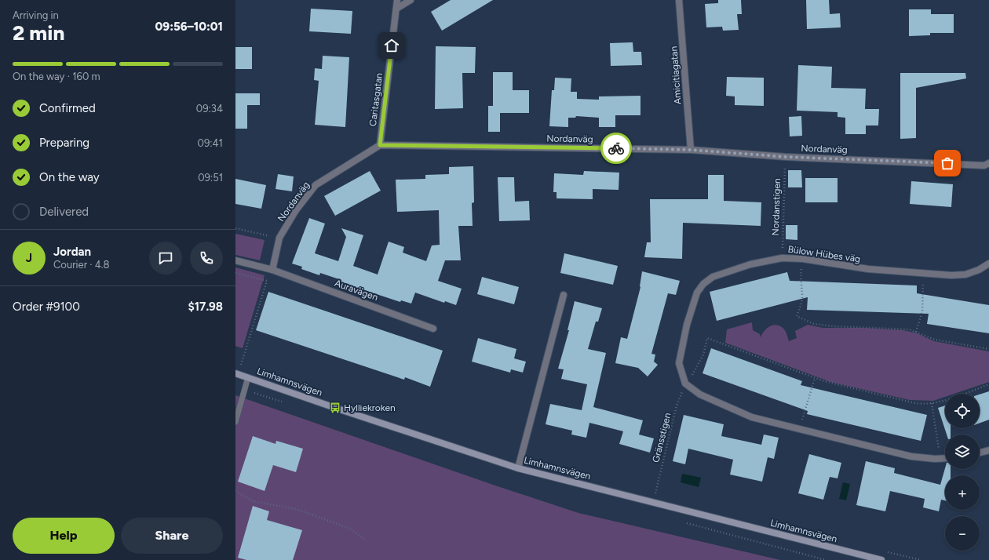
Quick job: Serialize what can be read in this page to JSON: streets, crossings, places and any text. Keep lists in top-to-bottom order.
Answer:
{
  "streets": {
    "main road": ["Limhamnsvägen"],
    "street": [
      "Amicitiagatan",
      "Caritasgatan",
      "Nordanväg",
      "Bülow Hübes väg",
      "Auravägen"
    ],
    "path": ["Nordanstigen", "Gränsstigen"]
  },
  "crossings": [
    ["Amicitiagatan", "Nordanväg"],
    ["Caritasgatan", "Nordanväg"],
    ["Nordanväg", "Nordanstigen"],
    ["Nordanväg", "Auravägen"],
    ["Nordanstigen", "Bülow Hübes väg"],
    ["Bülow Hübes väg", "Gränsstigen"]
  ],
  "places": {
    "bus stop": ["Hylliekroken"]
  },
  "page": {
    "heading": ["2 min", "Arriving in", "09:56–10:01"],
    "panel": [
      "Jordan",
      "Courier · 4.8",
      "Order #9100",
      "$17.98"
    ],
    "bar": "On the way · 160 m",
    "list": [
      ["Confirmed", "09:34"],
      ["Preparing", "09:41"],
      ["On the way", "09:51"],
      "Delivered"
    ],
    "round": "J",
    "map_buttons": ["+", "−"],
    "buttons": ["Help", "Share"]
  }
}
